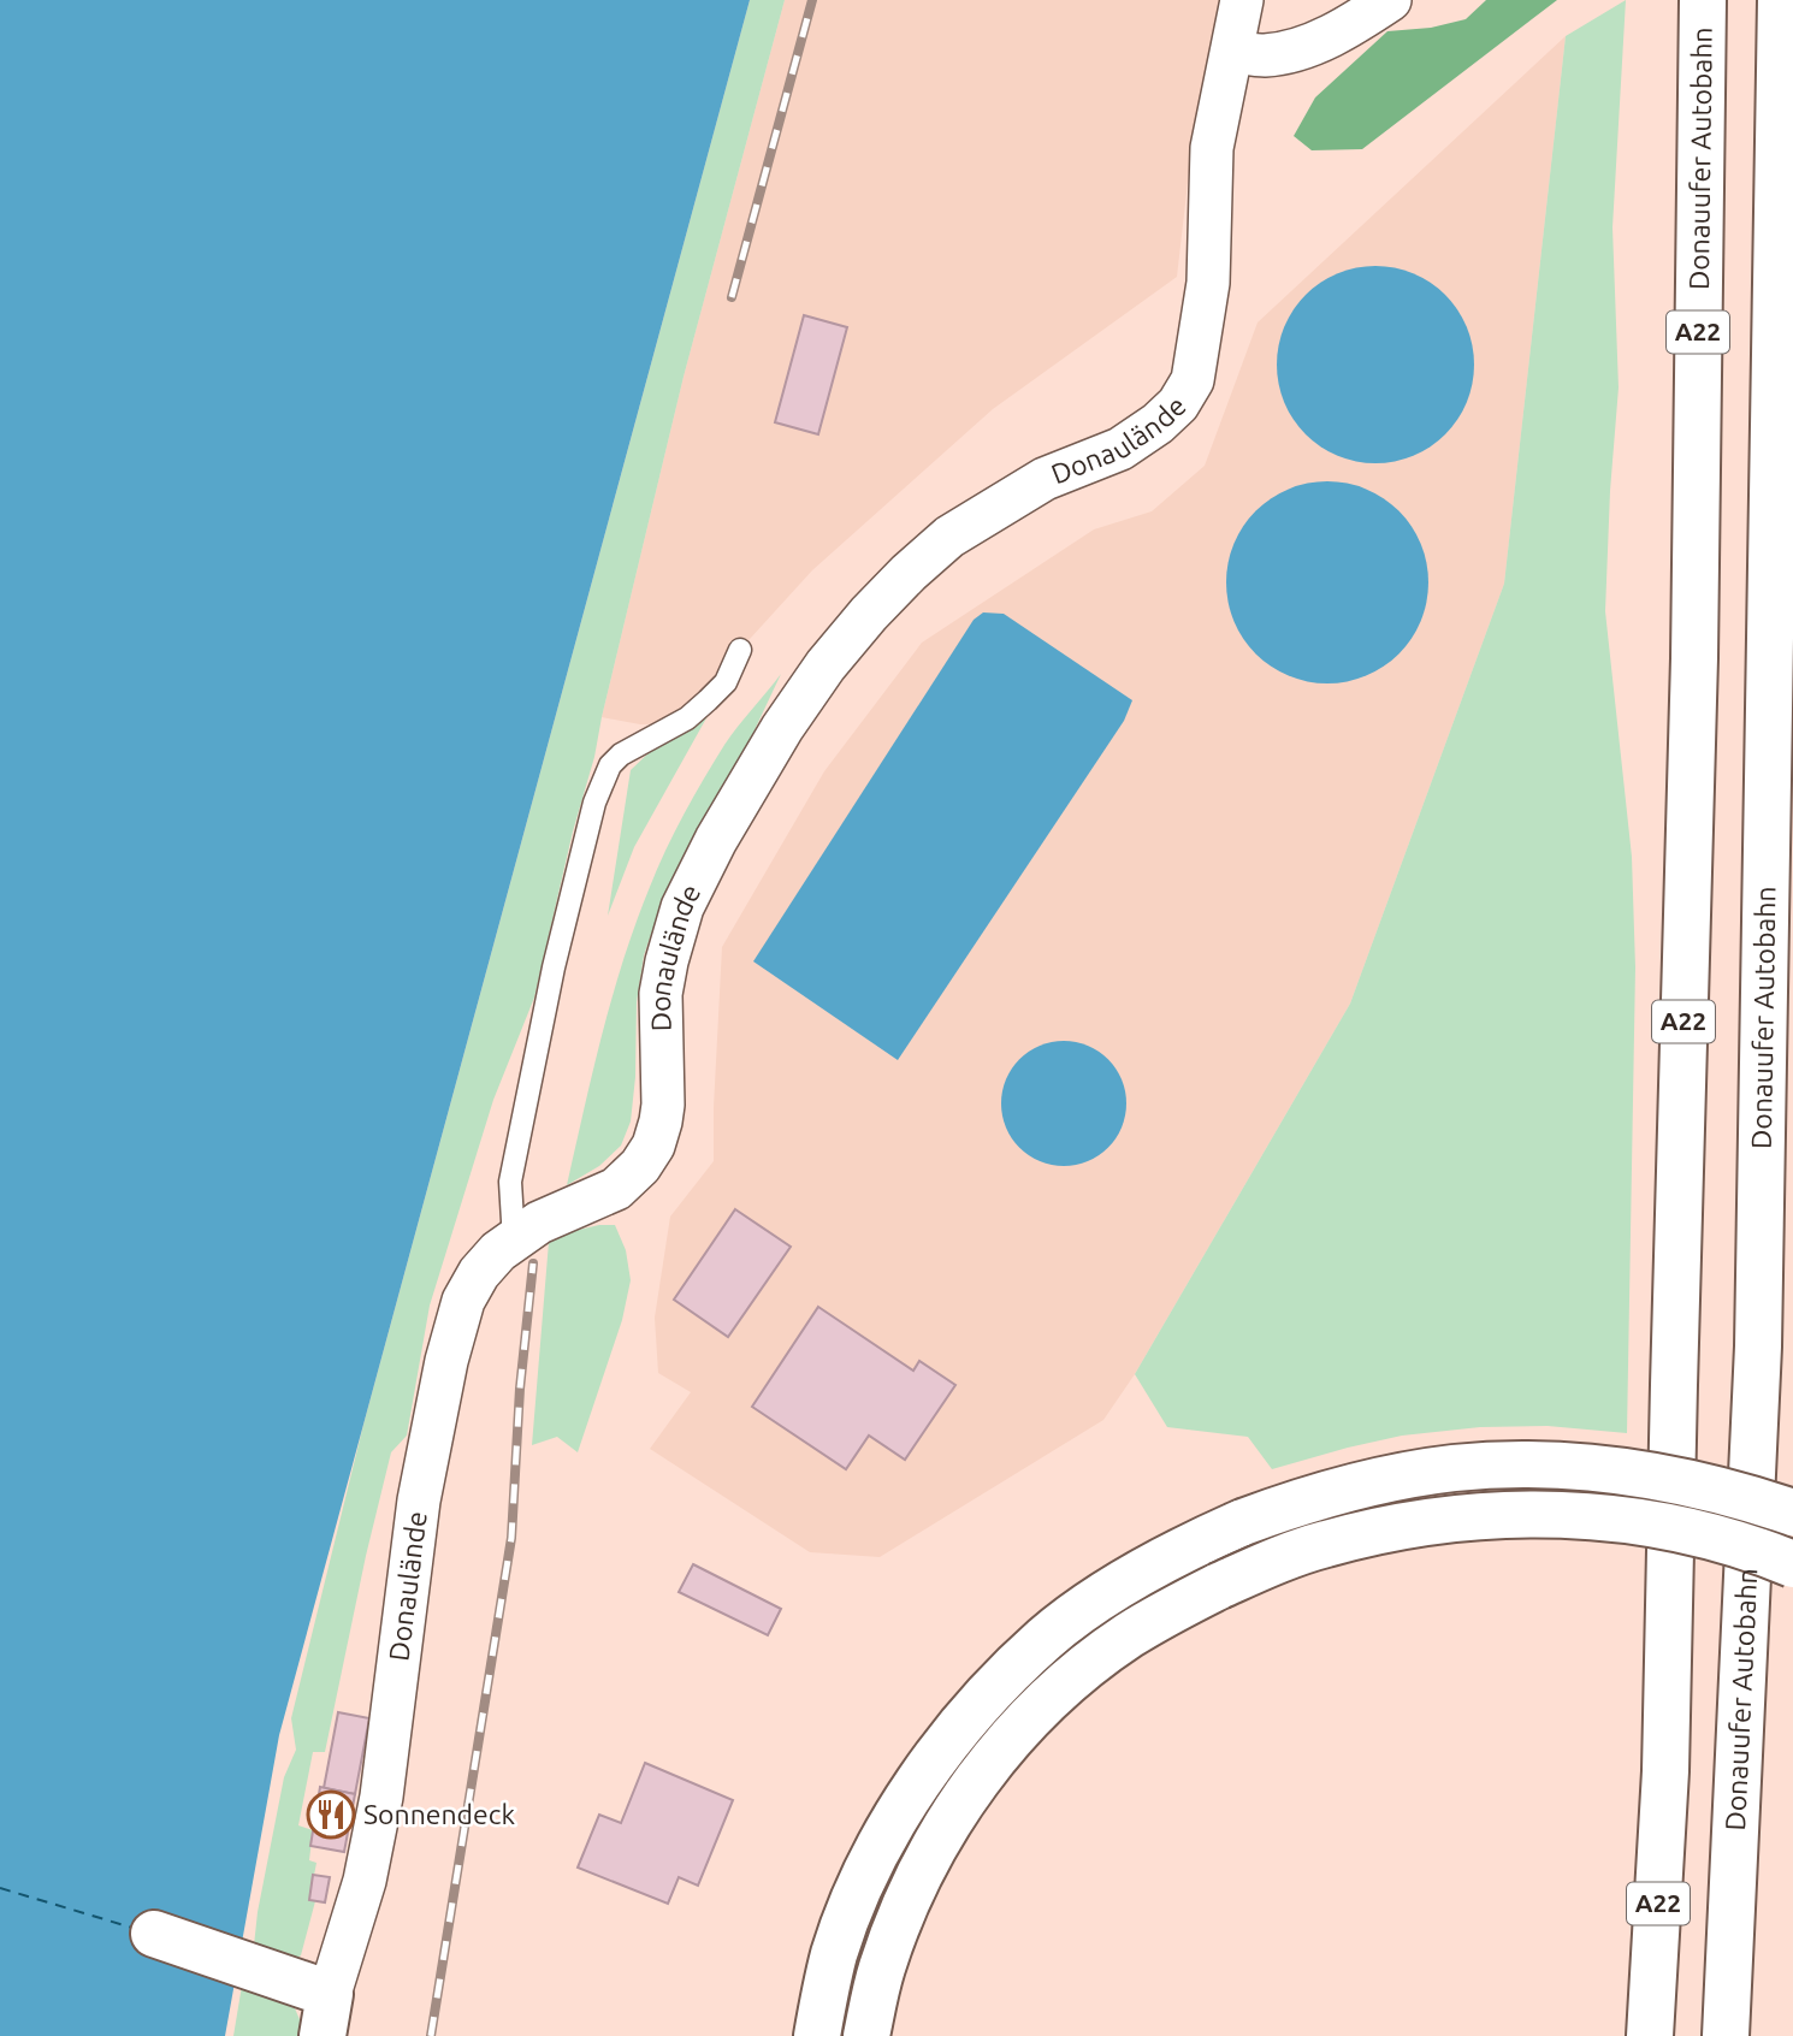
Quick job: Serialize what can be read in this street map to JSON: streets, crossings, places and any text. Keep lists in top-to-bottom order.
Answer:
{
  "streets": {
    "main road": ["Donauufer Autobahn", "A22"],
    "street": ["Donaulände"]
  },
  "places": {
    "restaurant": ["Sonnendeck"]
  }
}
